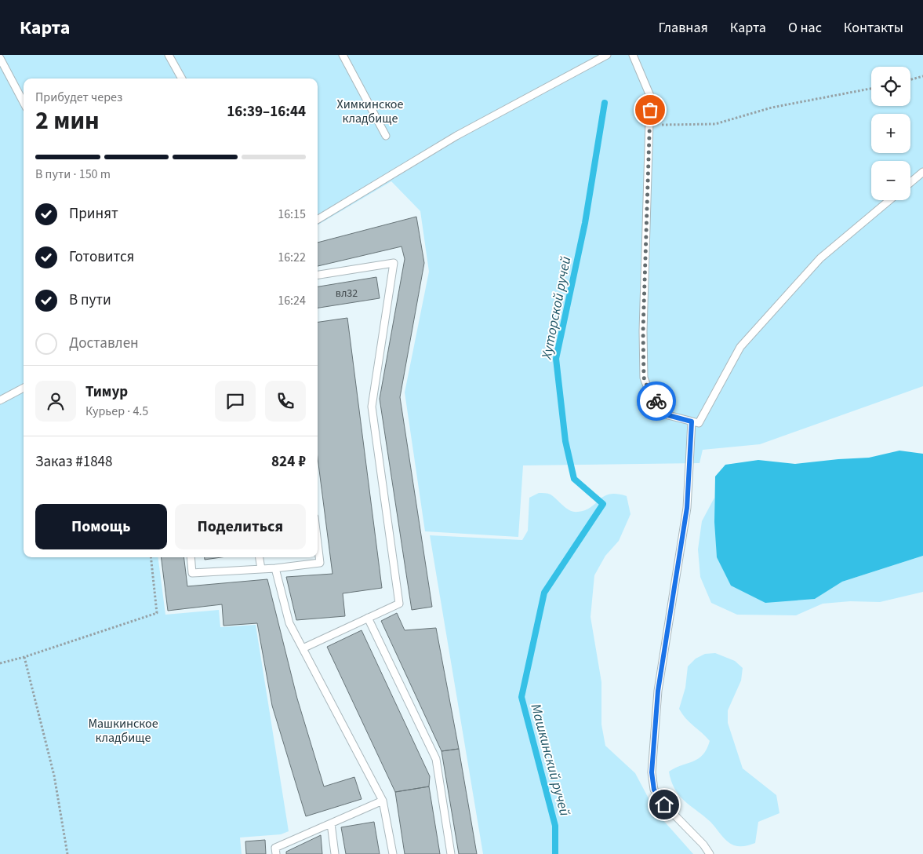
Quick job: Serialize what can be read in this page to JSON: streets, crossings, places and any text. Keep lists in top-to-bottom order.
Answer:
{
  "water": ["Хуторской ручей", "Машкинский ручей"],
  "parks": ["Химкинское кладбище", "Машкинское кладбище"],
  "house_numbers": ["вл32"],
  "page": {
    "header": "Карта",
    "nav": [
      "Главная",
      "Карта",
      "О нас",
      "Контакты"
    ],
    "map_buttons": ["+", "−"],
    "heading": ["2 мин", "Прибудет через", "16:39–16:44"],
    "panel": [
      "Тимур",
      "Курьер · 4.5",
      "Заказ #1848",
      "824 ₽"
    ],
    "bar": "В пути · 150 m",
    "list": [
      ["Принят", "16:15"],
      ["Готовится", "16:22"],
      ["В пути", "16:24"],
      "Доставлен"
    ],
    "buttons": ["Помощь", "Поделиться"]
  }
}
